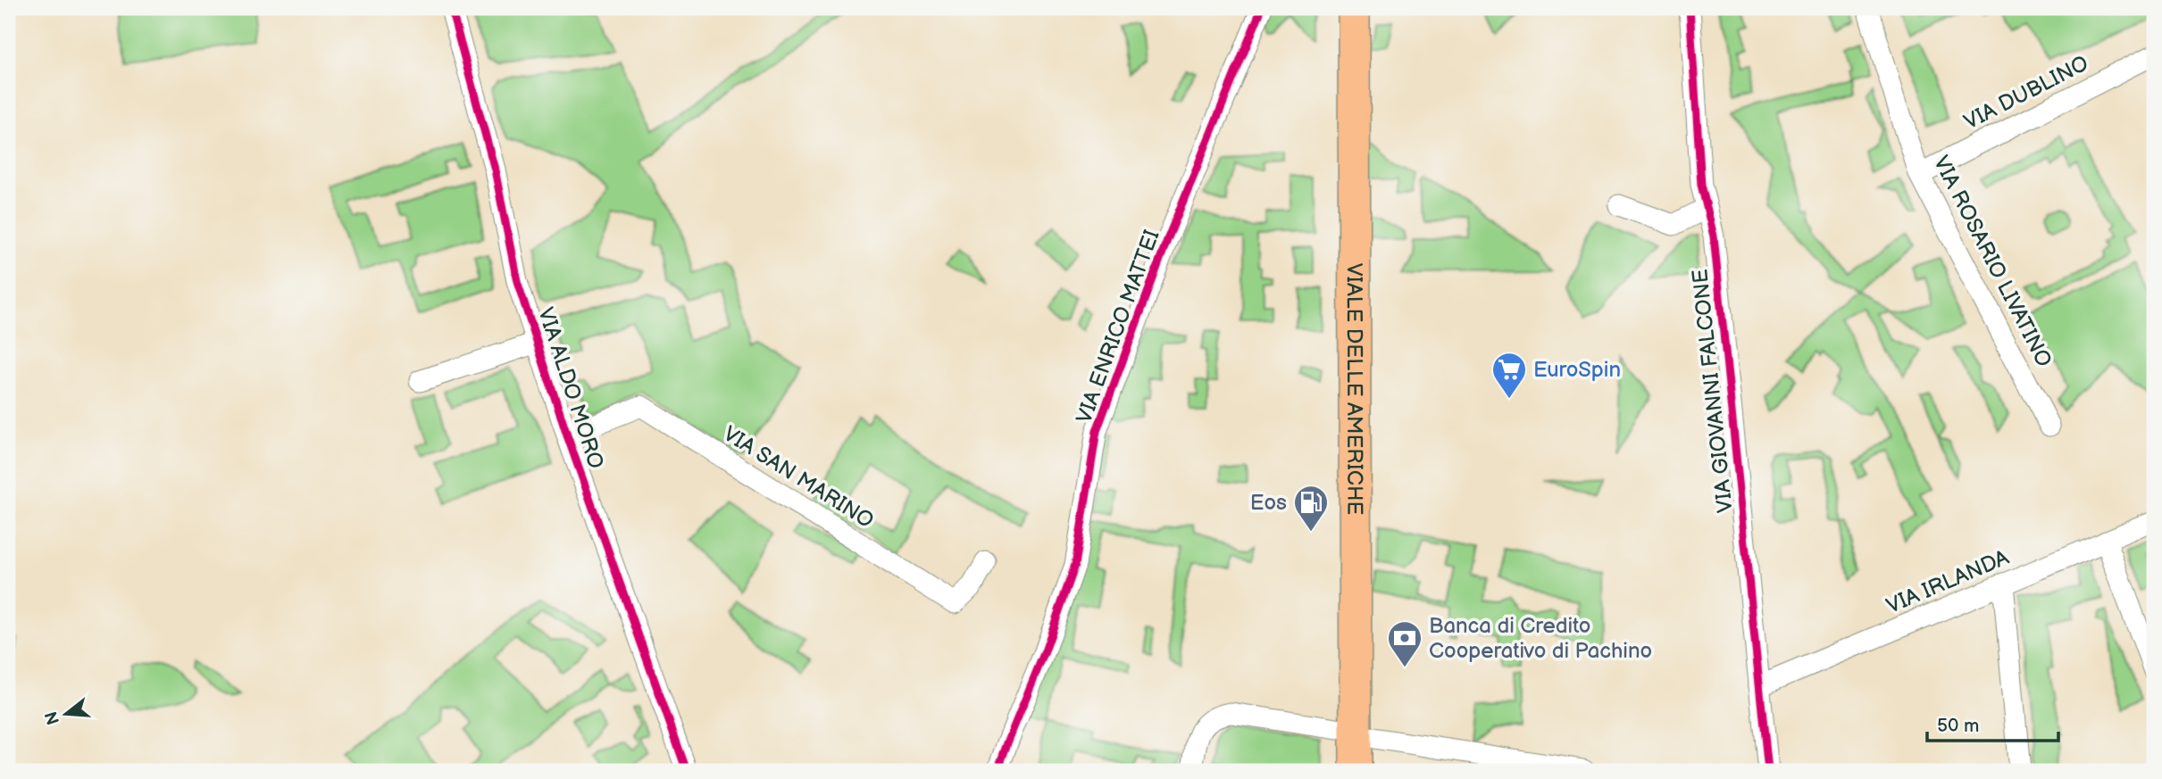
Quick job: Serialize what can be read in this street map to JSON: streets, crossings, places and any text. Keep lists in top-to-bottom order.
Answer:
{
  "streets": {
    "main road": ["VIALE DELLE AMERICHE"],
    "street": [
      "VIA DUBLINO",
      "VIA ROSARIO LIVATINO",
      "VIA ENRICO MATTEI",
      "VIA ALDO MORO",
      "VIA GIOVANNI FALCONE",
      "VIA SAN MARINO",
      "VIA IRLANDA"
    ]
  },
  "crossings": [
    ["VIA DUBLINO", "VIA ROSARIO LIVATINO"],
    ["VIA ALDO MORO", "VIA SAN MARINO"],
    ["VIA GIOVANNI FALCONE", "VIA IRLANDA"]
  ],
  "places": {
    "supermarket": ["EuroSpin"],
    "fuel station": ["Eos"],
    "bank": ["Banca di Credito Cooperativo di Pachino"]
  },
  "scale_bar": "50 m",
  "north": "left"
}
